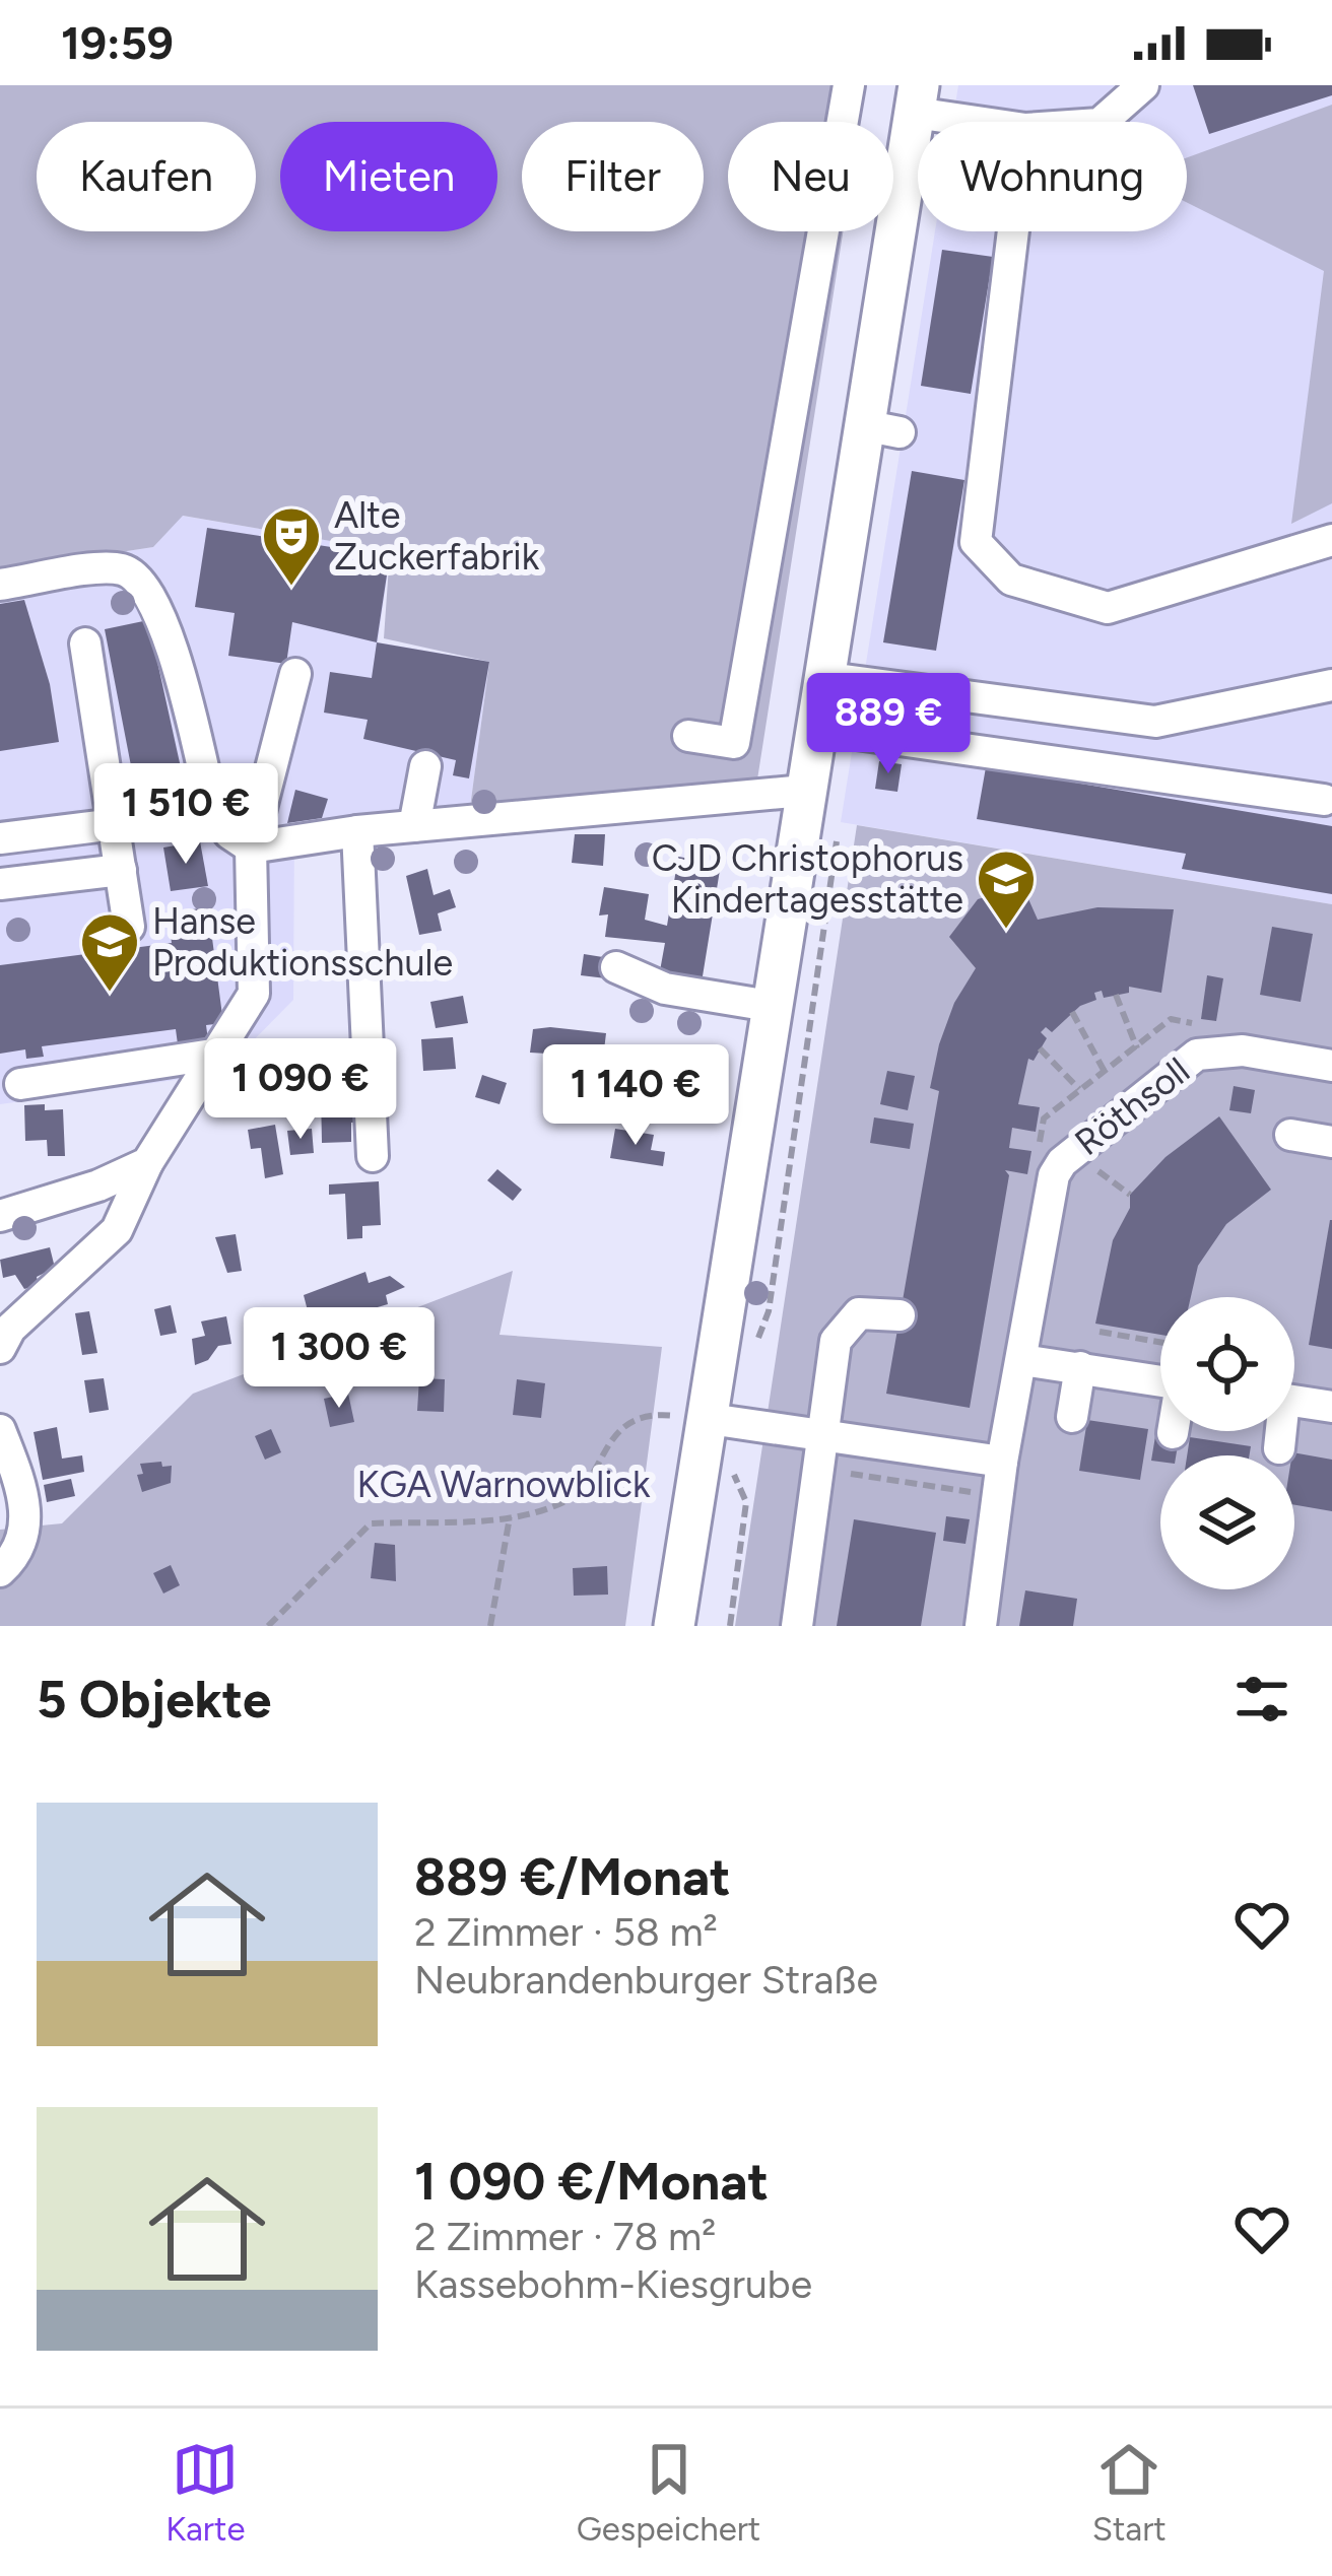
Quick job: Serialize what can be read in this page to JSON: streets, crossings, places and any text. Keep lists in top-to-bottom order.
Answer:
{
  "streets": {
    "street": ["Röthsoll"]
  },
  "parks": ["KGA Warnowblick"],
  "places": {
    "theatre": ["Alte Zuckerfabrik"],
    "school or university": ["CJD Christophorus Kindertagesstätte", "Hanse Produktionsschule"]
  },
  "page": {
    "status": "19:59",
    "chip": [
      "Kaufen",
      "Mieten",
      "Filter",
      "Neu",
      "Wohnung"
    ],
    "price": [
      "889 €",
      "1 510 €",
      "1 090 €",
      "1 140 €",
      "1 300 €"
    ],
    "heading": "5 Objekte",
    "list": [
      {
        "name": "889 €/Monat",
        "note": "2 Zimmer · 58 m² · Neubrandenburger Straße"
      },
      {
        "name": "1 090 €/Monat",
        "note": "2 Zimmer · 78 m² · Kassebohm-Kiesgrube"
      }
    ],
    "tabs": ["Karte", "Gespeichert", "Start"]
  }
}
